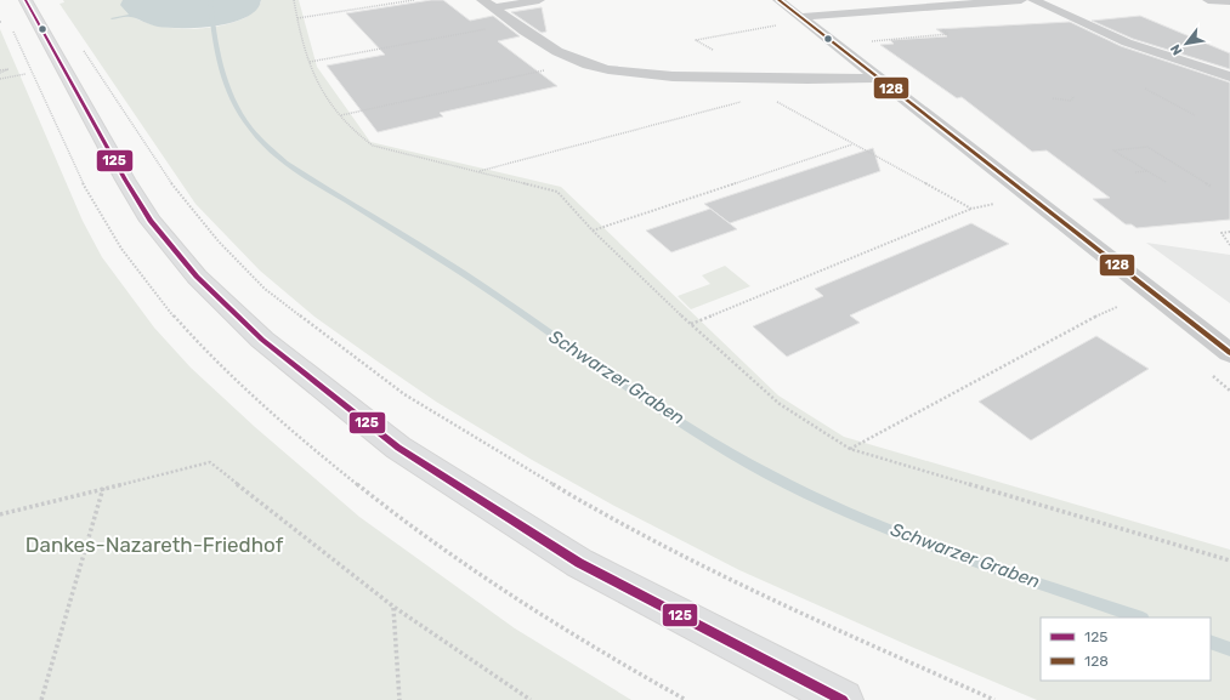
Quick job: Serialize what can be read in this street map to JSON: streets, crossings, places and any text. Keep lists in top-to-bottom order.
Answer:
{
  "water": ["Schwarzer Graben"],
  "parks": ["Dankes-Nazareth-Friedhof"],
  "lines": ["transit line 125", "transit line 128"],
  "legend": ["125", "128"],
  "north": "bottom left"
}
